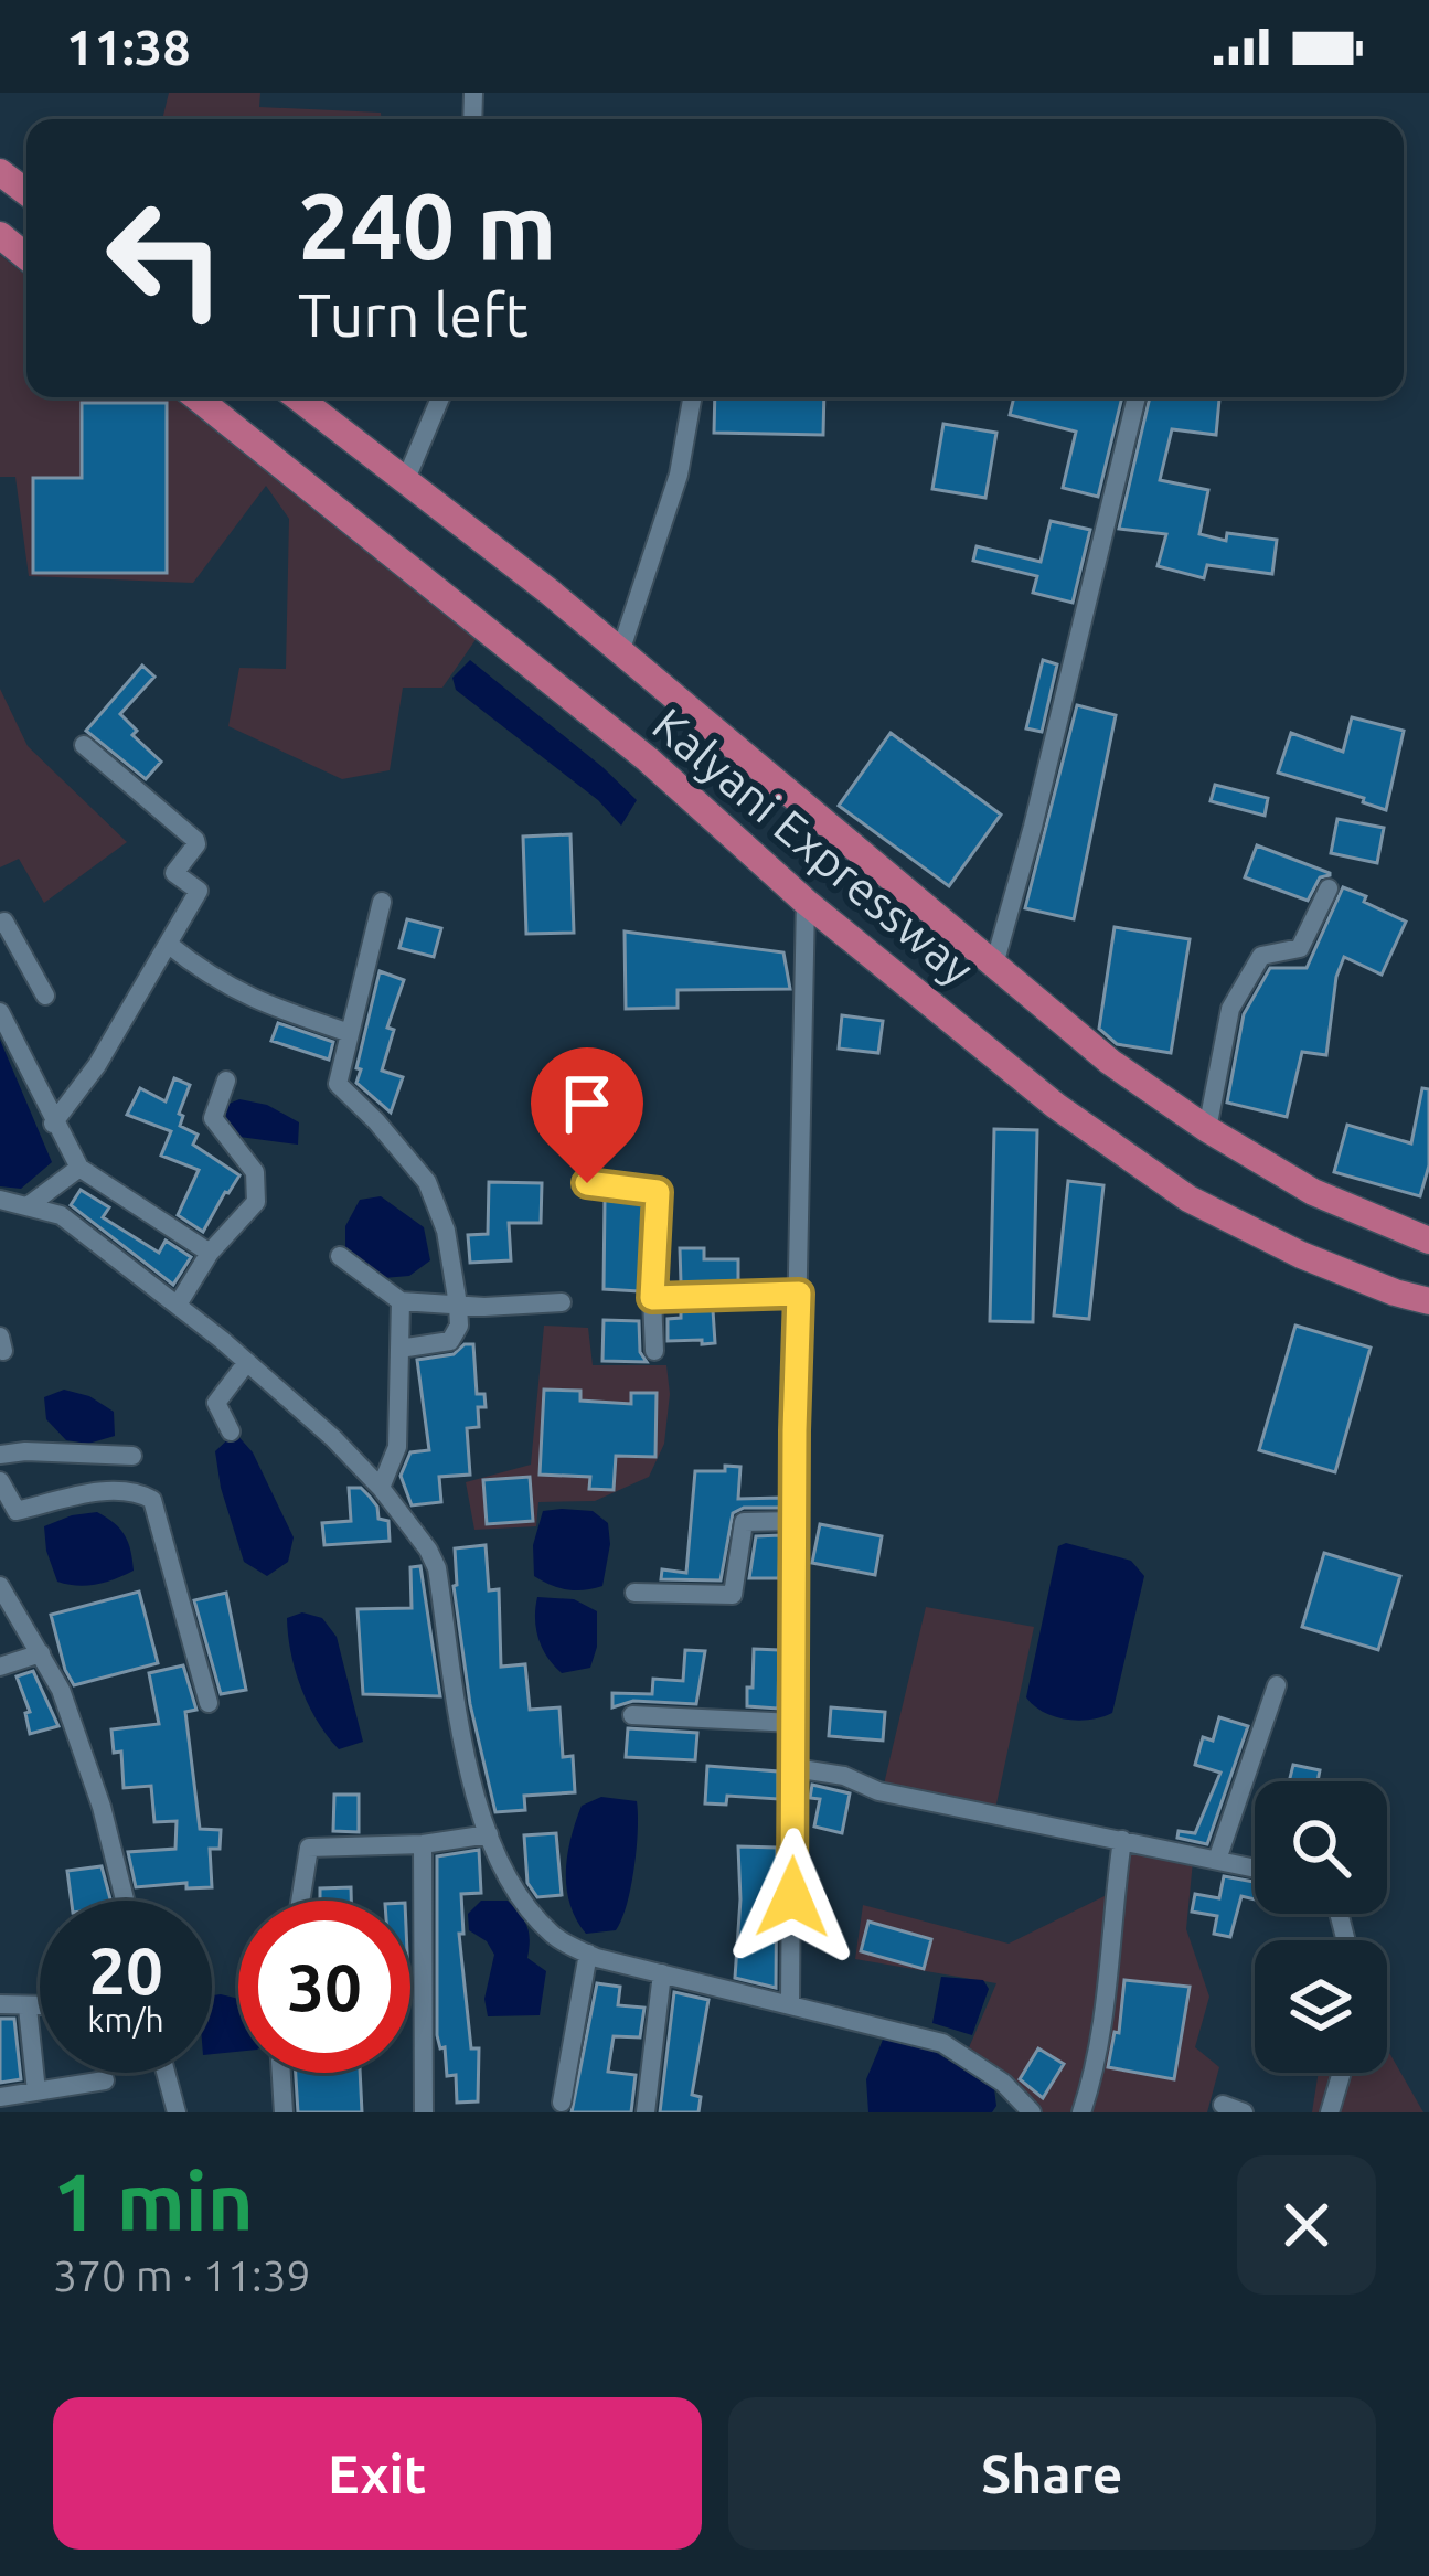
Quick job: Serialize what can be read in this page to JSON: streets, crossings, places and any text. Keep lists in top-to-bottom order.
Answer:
{
  "streets": {
    "highway": ["Kalyani Expressway"]
  },
  "page": {
    "status": "11:38",
    "turn": ["240 m", "Turn left"],
    "speed": "20 km/h",
    "limit": "30",
    "heading": ["1 min", "370 m · 11:39"],
    "buttons": ["Exit", "Share"]
  }
}
